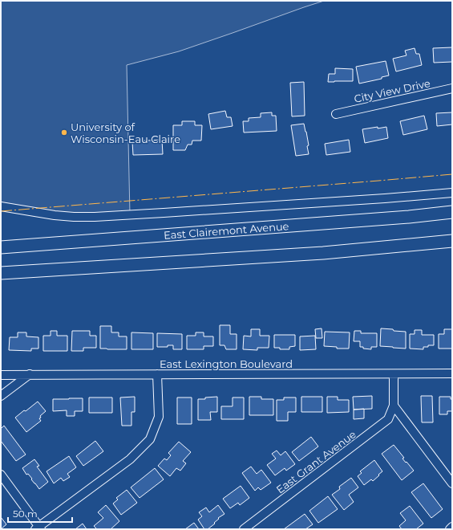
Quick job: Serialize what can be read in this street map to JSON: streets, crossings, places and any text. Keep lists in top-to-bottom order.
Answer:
{
  "streets": {
    "main road": ["East Clairemont Avenue"],
    "street": ["City View Drive", "East Lexington Boulevard", "East Grant Avenue"]
  },
  "places": ["University of Wisconsin-Eau Claire"],
  "scale_bar": "50 m"
}
